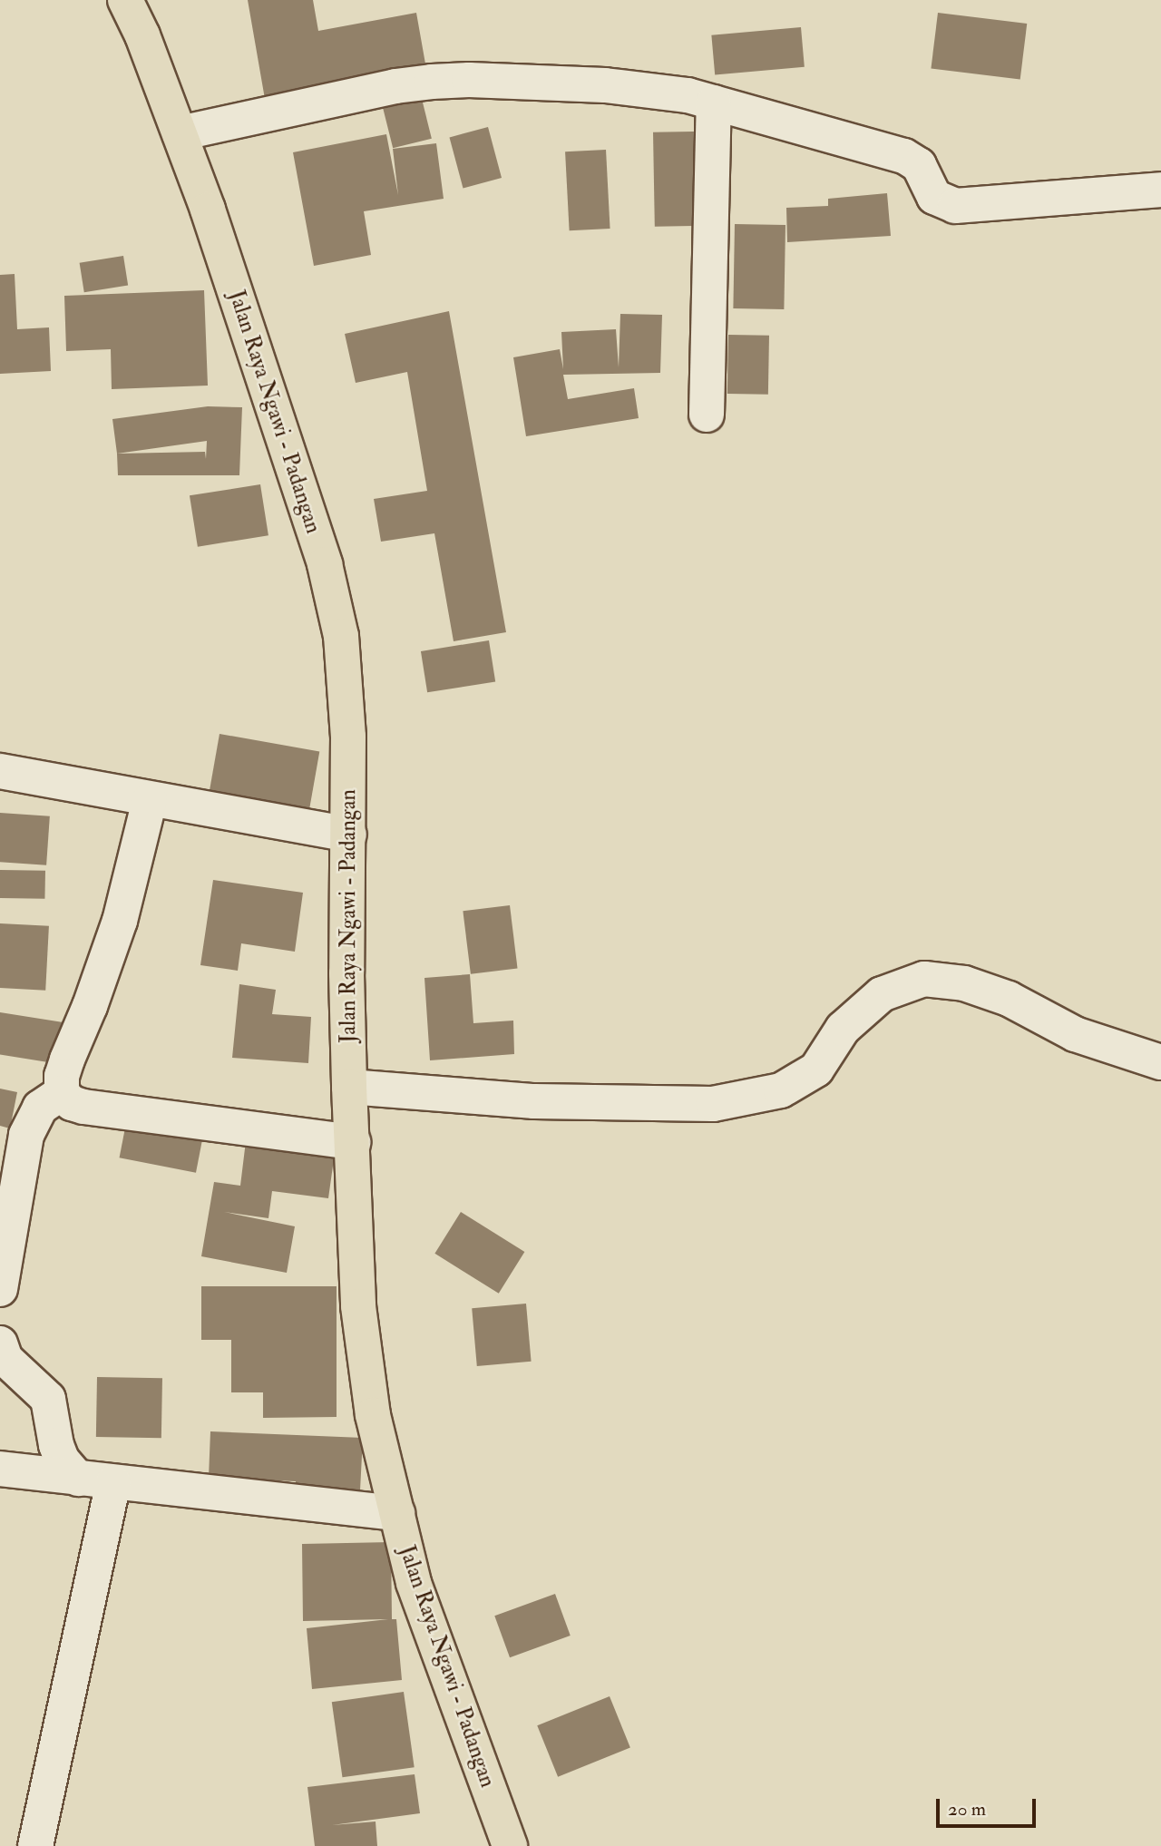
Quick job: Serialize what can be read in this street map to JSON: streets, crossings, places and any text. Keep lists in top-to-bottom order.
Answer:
{
  "streets": {
    "highway": ["Jalan Raya Ngawi - Padangan"]
  },
  "scale_bar": "20 m"
}
